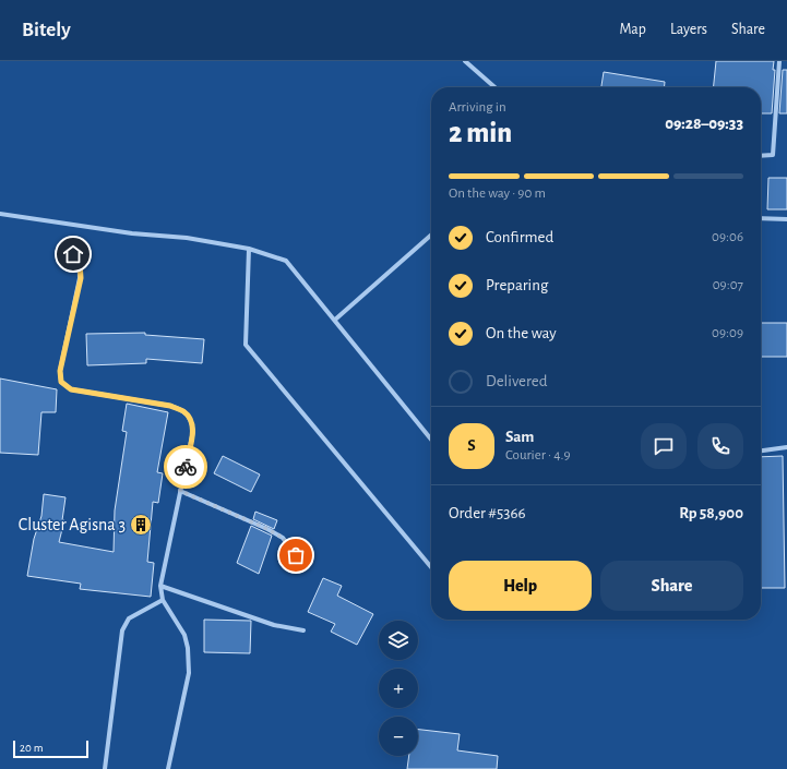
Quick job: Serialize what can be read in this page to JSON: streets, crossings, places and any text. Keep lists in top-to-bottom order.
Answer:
{
  "places": {
    "building": ["Cluster Agisna 3"]
  },
  "scale_bar": "20 m",
  "page": {
    "header": "Bitely",
    "nav": ["Map", "Layers", "Share"],
    "heading": ["2 min", "Arriving in", "09:28–09:33"],
    "panel": [
      "Sam",
      "Courier · 4.9",
      "Order #5366",
      "Rp 58,900"
    ],
    "bar": "On the way · 90 m",
    "list": [
      ["Confirmed", "09:06"],
      ["Preparing", "09:07"],
      ["On the way", "09:09"],
      "Delivered"
    ],
    "round": "S",
    "buttons": ["Help", "Share"],
    "map_buttons": ["+", "−"],
    "scale": "20 m"
  }
}
